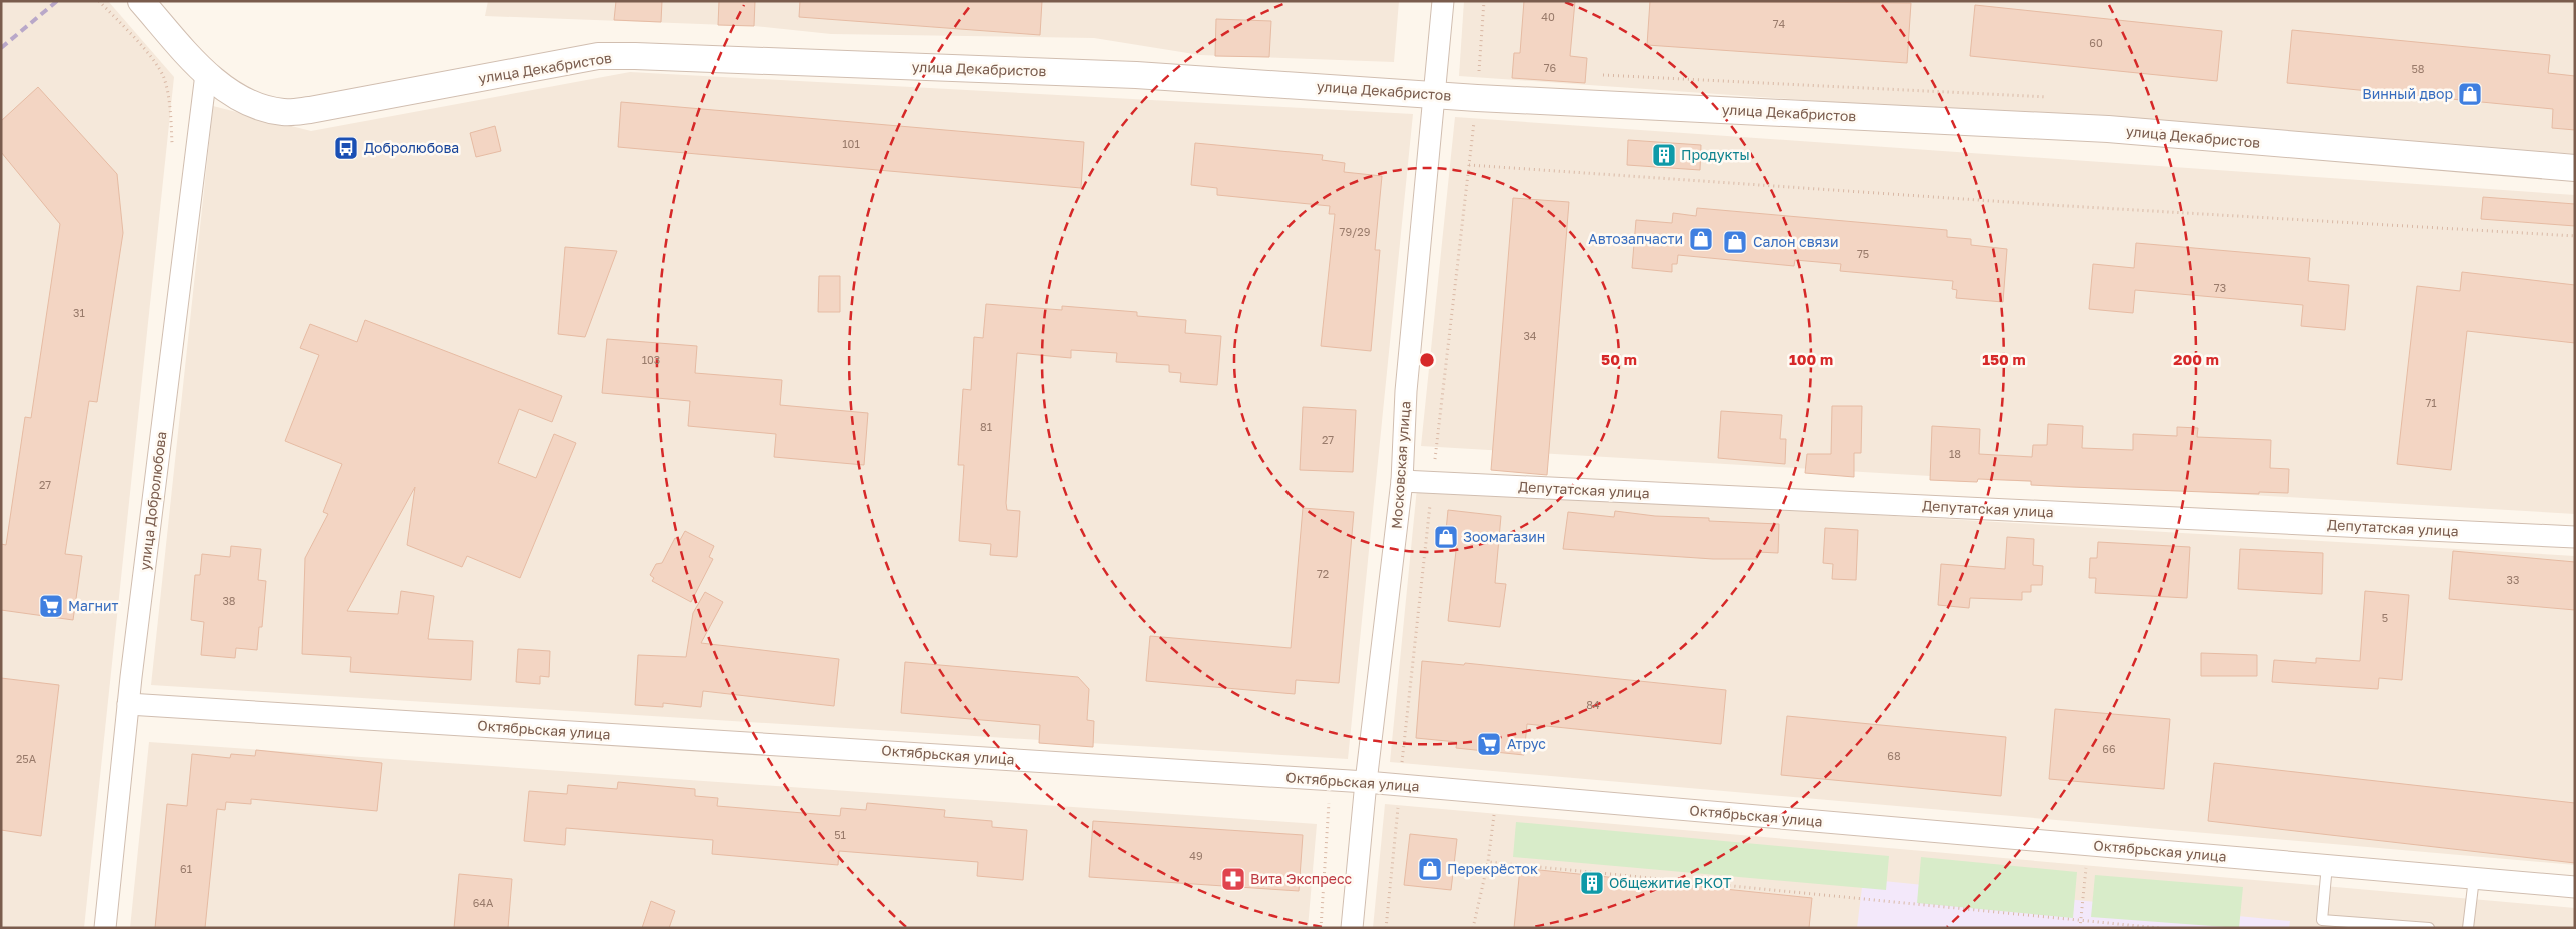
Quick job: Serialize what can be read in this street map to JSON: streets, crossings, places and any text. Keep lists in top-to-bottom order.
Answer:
{
  "streets": {
    "street": [
      "улица Декабристов",
      "Московская улица",
      "Депутатская улица",
      "улица Добролюбова",
      "Октябрьская улица"
    ]
  },
  "crossings": [
    ["улица Декабристов", "Московская улица"],
    ["улица Декабристов", "улица Добролюбова"],
    ["Московская улица", "Депутатская улица"],
    ["Московская улица", "Октябрьская улица"],
    ["улица Добролюбова", "Октябрьская улица"]
  ],
  "places": {
    "shop": [
      "Винный двор",
      "Автозапчасти",
      "Салон связи",
      "Зоомагазин",
      "Перекрёсток"
    ],
    "bus stop": ["Добролюбова"],
    "building": ["Продукты", "Общежитие РКОТ"],
    "supermarket": ["Магнит", "Атрус"],
    "pharmacy": ["Вита Экспресс"]
  },
  "house_numbers": [
    "40",
    "74",
    "60",
    "76",
    "58",
    "101",
    "79/29",
    "75",
    "73",
    "31",
    "34",
    "103",
    "71",
    "81",
    "27",
    "18",
    "27",
    "72",
    "33",
    "38",
    "5",
    "84",
    "66",
    "68",
    "25А",
    "51",
    "49",
    "61",
    "64А"
  ],
  "rings": [
    "50 m",
    "100 m",
    "150 m",
    "200 m"
  ]
}
